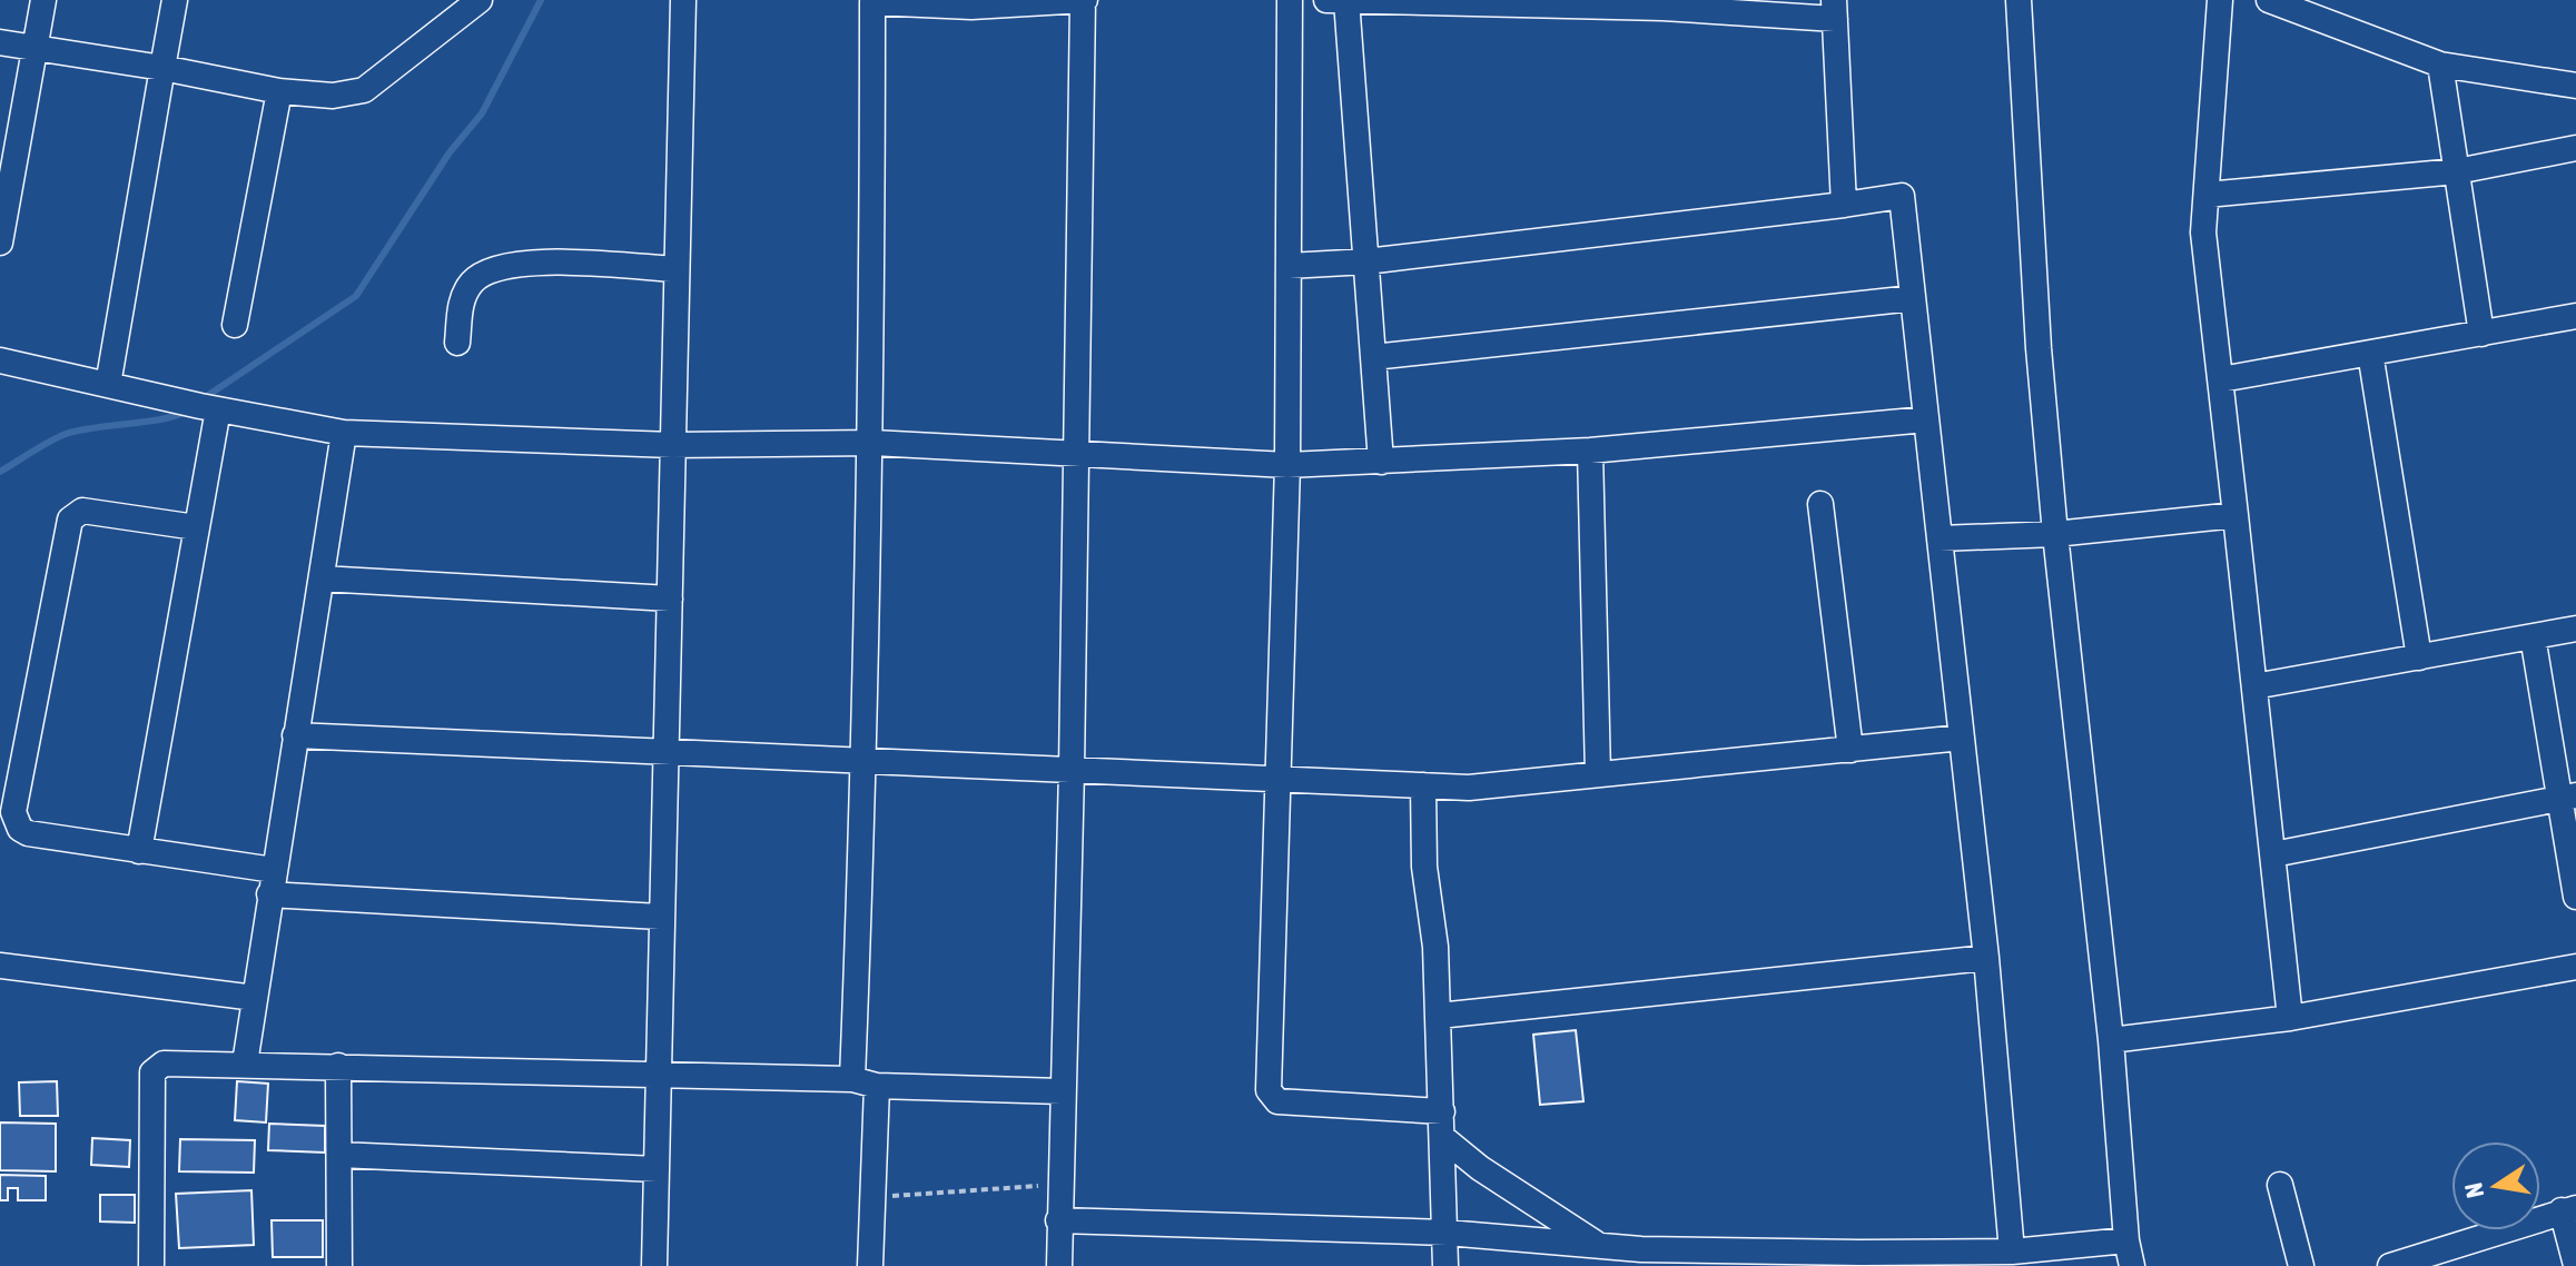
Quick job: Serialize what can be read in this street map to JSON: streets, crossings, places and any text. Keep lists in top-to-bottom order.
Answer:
{
  "north": "left"
}
